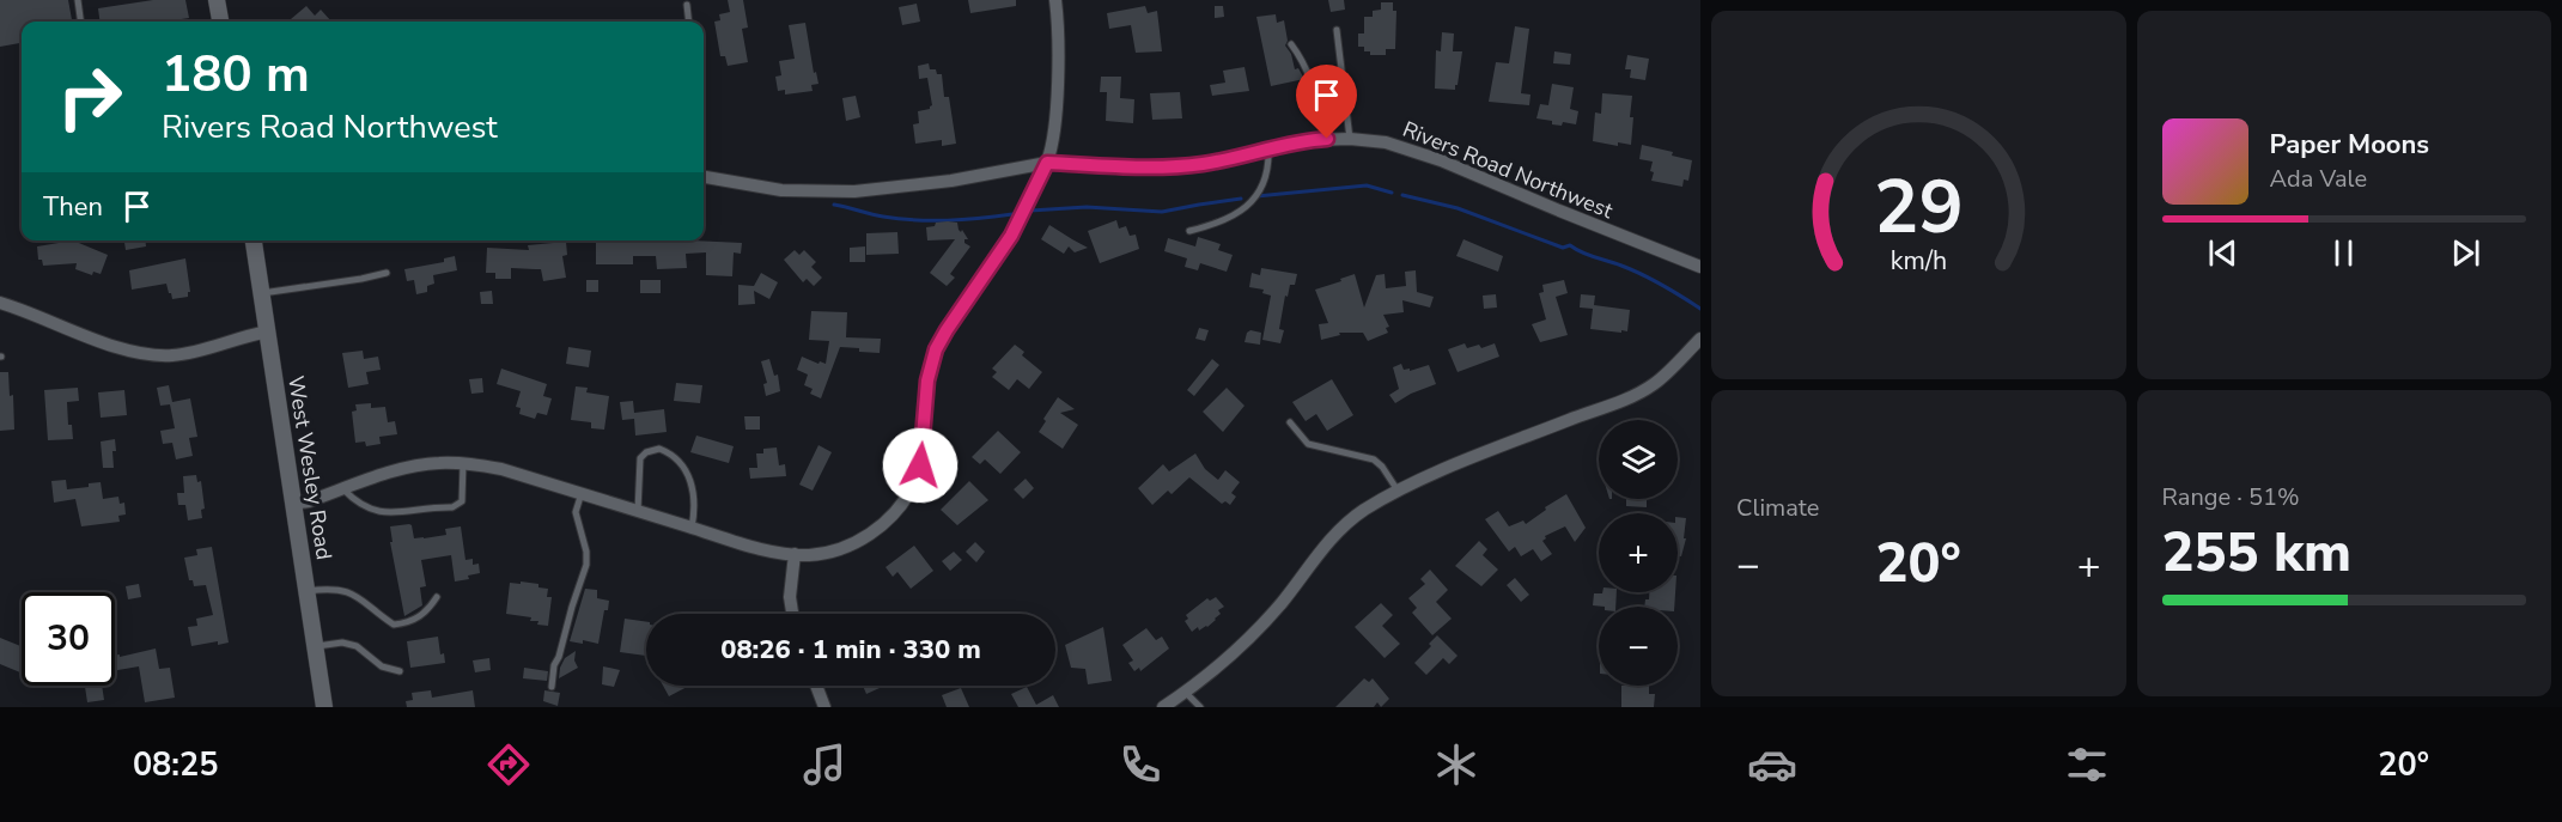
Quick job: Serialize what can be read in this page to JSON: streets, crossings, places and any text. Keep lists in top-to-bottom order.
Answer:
{
  "streets": {
    "street": ["Rivers Road Northwest", "West Wesley Road"]
  },
  "page": {
    "turn": ["180 m", "Rivers Road Northwest"],
    "song": ["Paper Moons", "Ada Vale"],
    "then": "Then",
    "tile": [
      "Climate",
      ["Range · 51%", "255 km"]
    ],
    "map_buttons": ["+", "−"],
    "heat": ["−", "20°", "+"],
    "limit": "30",
    "trip": "08:26 · 1 min · 330 m",
    "tabs": ["08:25", "20°"],
    "gauge": ["29", "km/h"]
  }
}
